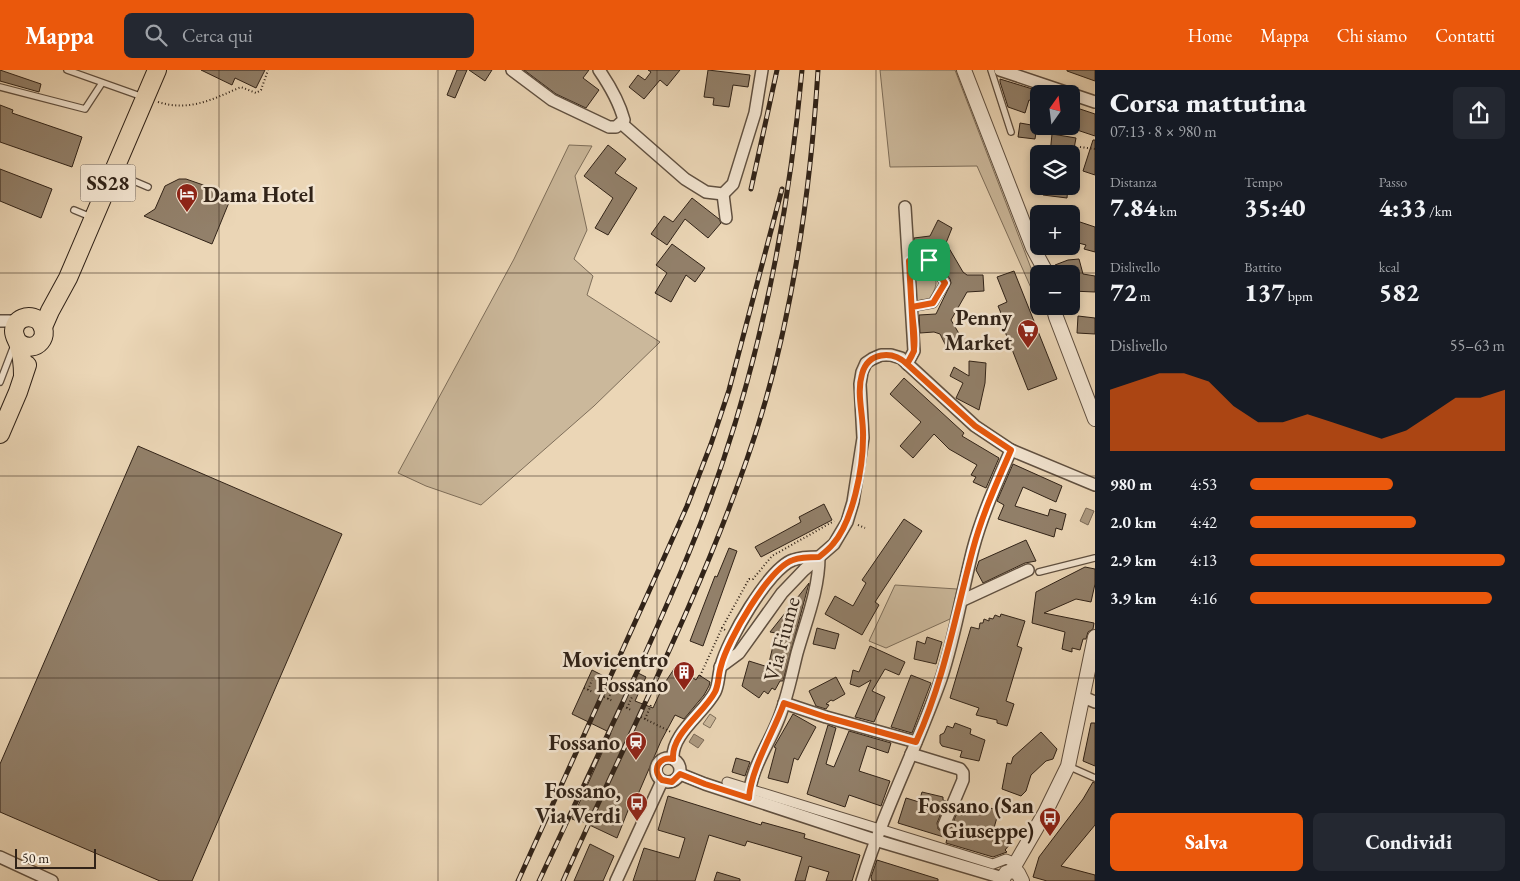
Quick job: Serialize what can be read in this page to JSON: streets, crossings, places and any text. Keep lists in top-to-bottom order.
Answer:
{
  "streets": {
    "main road": ["SS28"],
    "street": ["Via Fiume"]
  },
  "places": {
    "hotel": ["Dama Hotel"],
    "supermarket": ["Penny Market"],
    "building": ["Movicentro Fossano"],
    "station": ["Fossano"],
    "bus stop": ["Fossano, Via Verdi", "Fossano (San Giuseppe)"]
  },
  "scale_bar": "50 m",
  "north": "top",
  "page": {
    "header": "Mappa",
    "search": "Cerca qui",
    "nav": [
      "Home",
      "Mappa",
      "Chi siamo",
      "Contatti"
    ],
    "heading": ["Corsa mattutina", "07:13 · 8 × 980 m"],
    "map_buttons": ["+", "−"],
    "stats": [
      ["Distanza", "7.84 km"],
      ["Tempo", "35:40"],
      ["Passo", "4:33 /km"],
      ["Dislivello", "72 m"],
      ["Battito", "137 bpm"],
      ["kcal", "582"]
    ],
    "chart": ["Dislivello", "55–63 m"],
    "list": [
      {
        "name": "980 m",
        "note": "4:53"
      },
      {
        "name": "2.0 km",
        "note": "4:42"
      },
      {
        "name": "2.9 km",
        "note": "4:13"
      },
      {
        "name": "3.9 km",
        "note": "4:16"
      }
    ],
    "buttons": ["Salva", "Condividi"],
    "scale": "50 m"
  }
}
